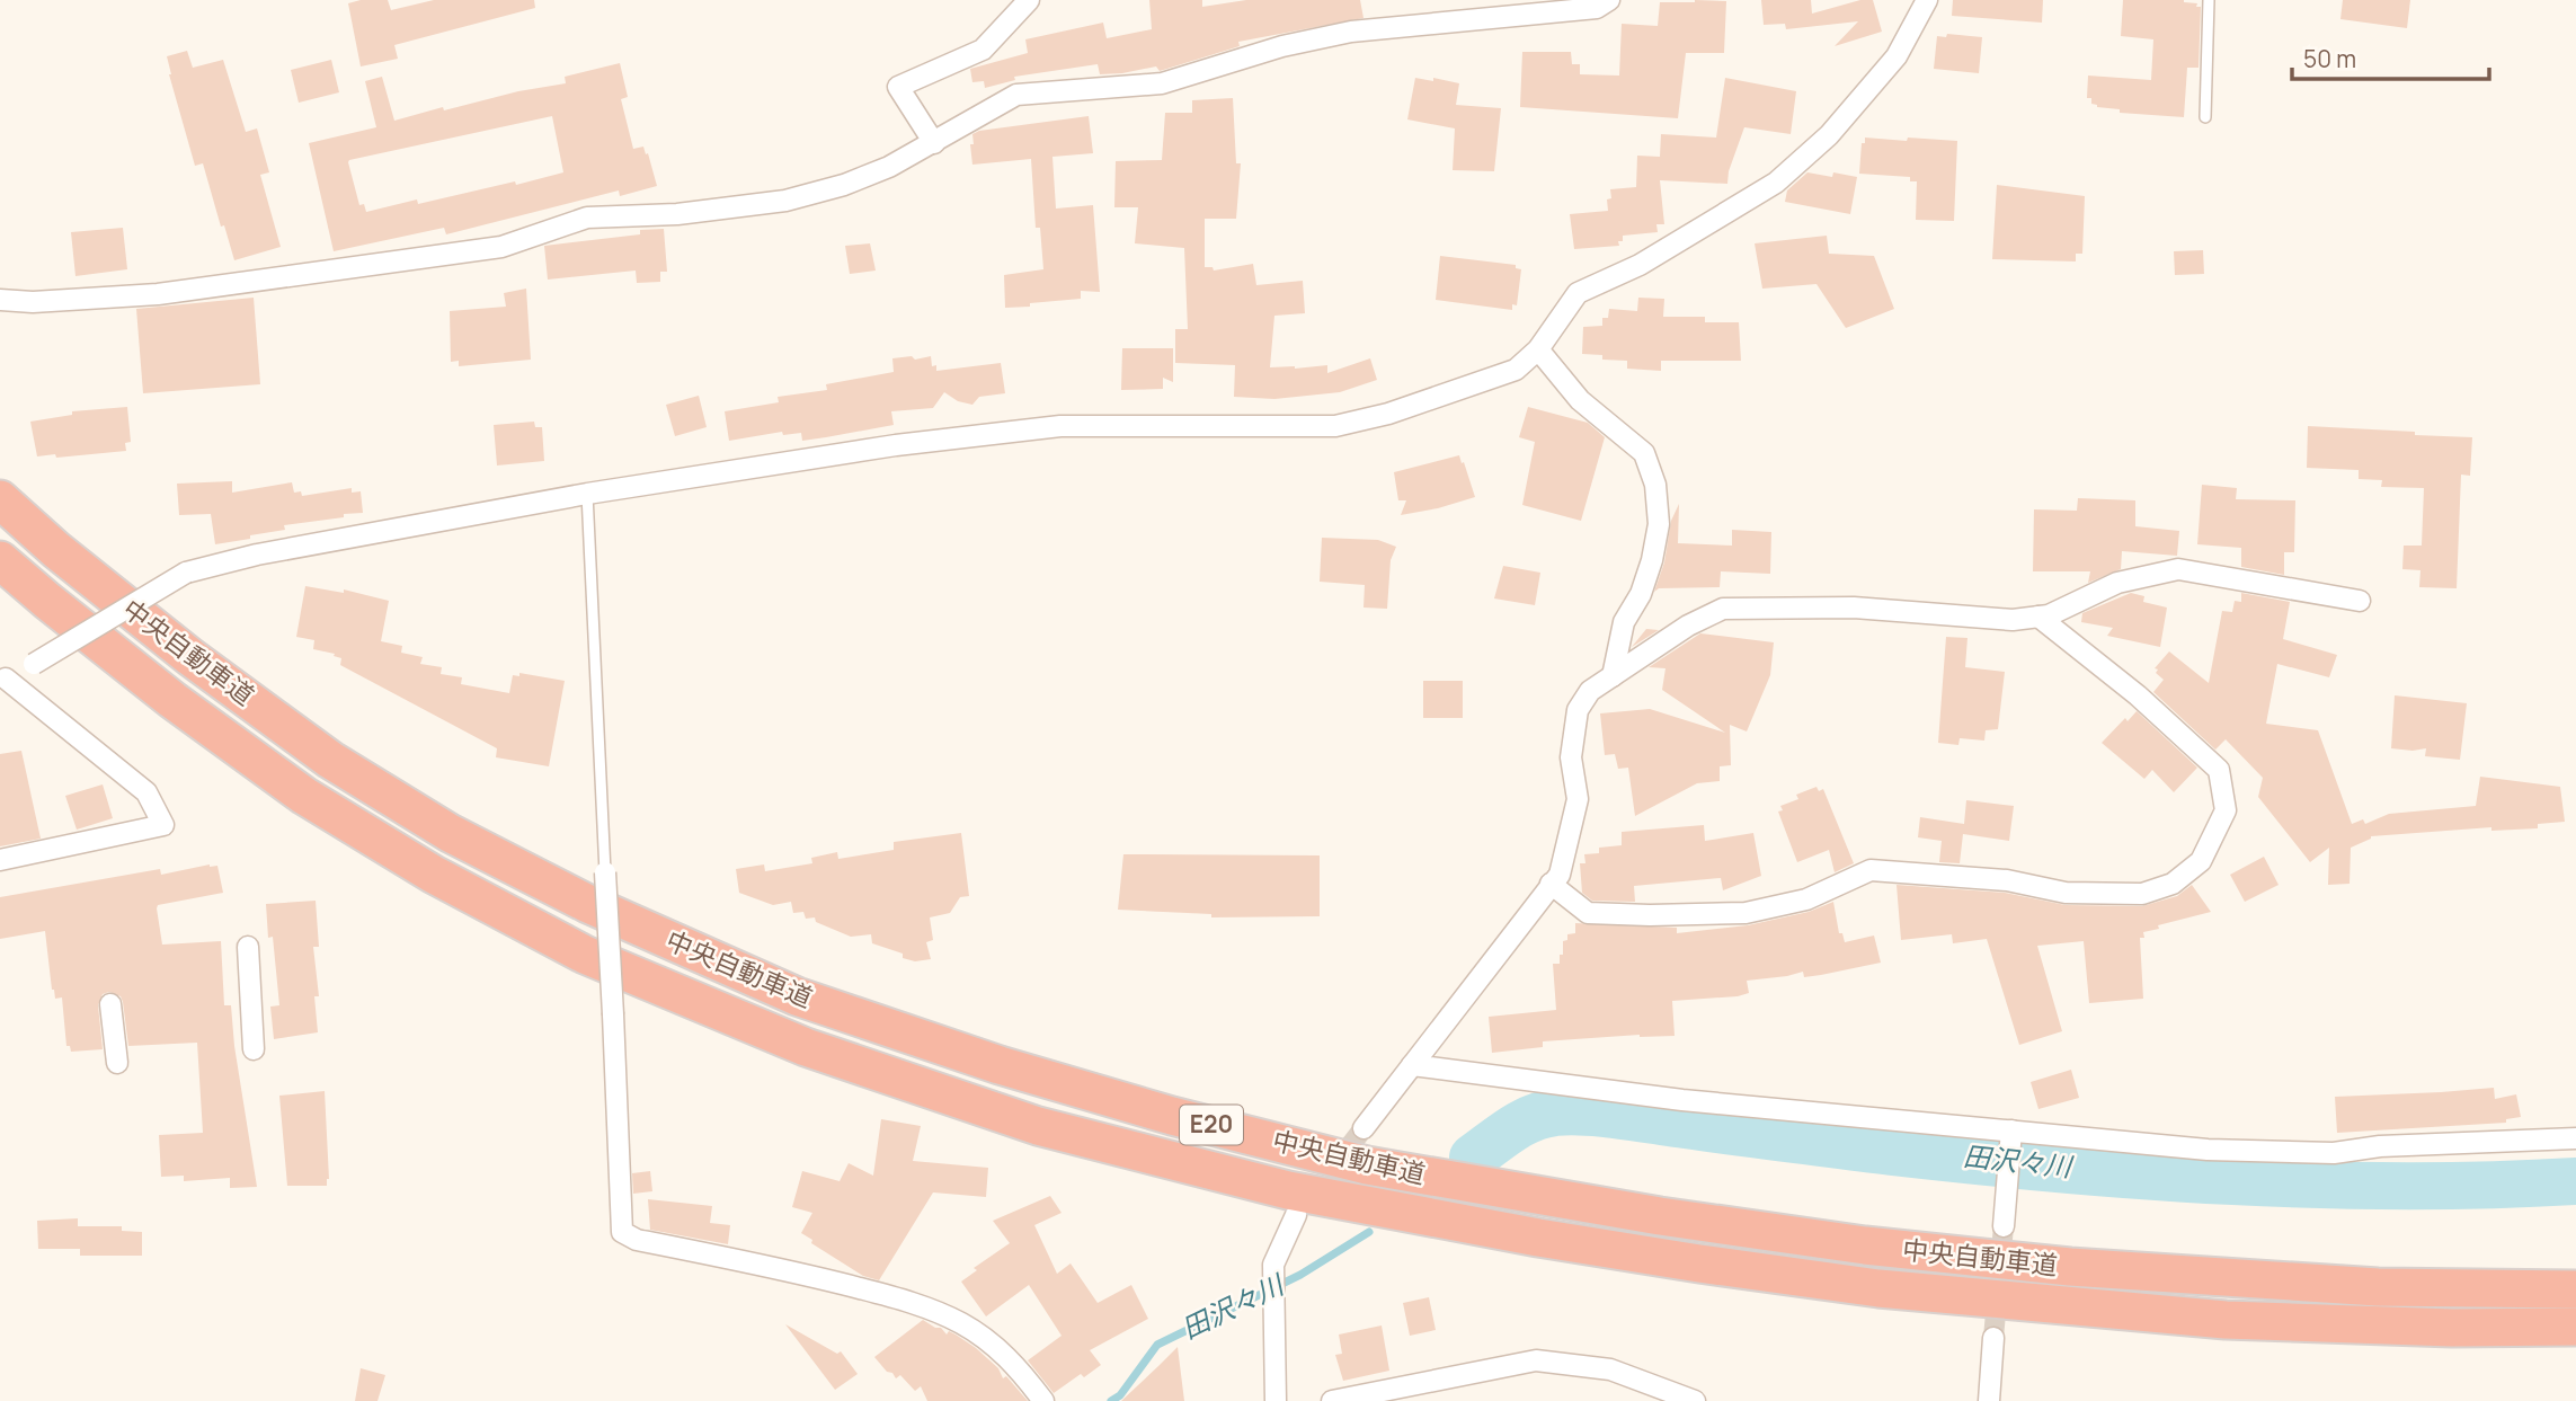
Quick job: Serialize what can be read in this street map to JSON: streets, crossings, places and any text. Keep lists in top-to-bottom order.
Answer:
{
  "streets": {
    "highway": ["中央自動車道", "E20"]
  },
  "water": ["田沢々川"],
  "scale_bar": "50 m"
}
